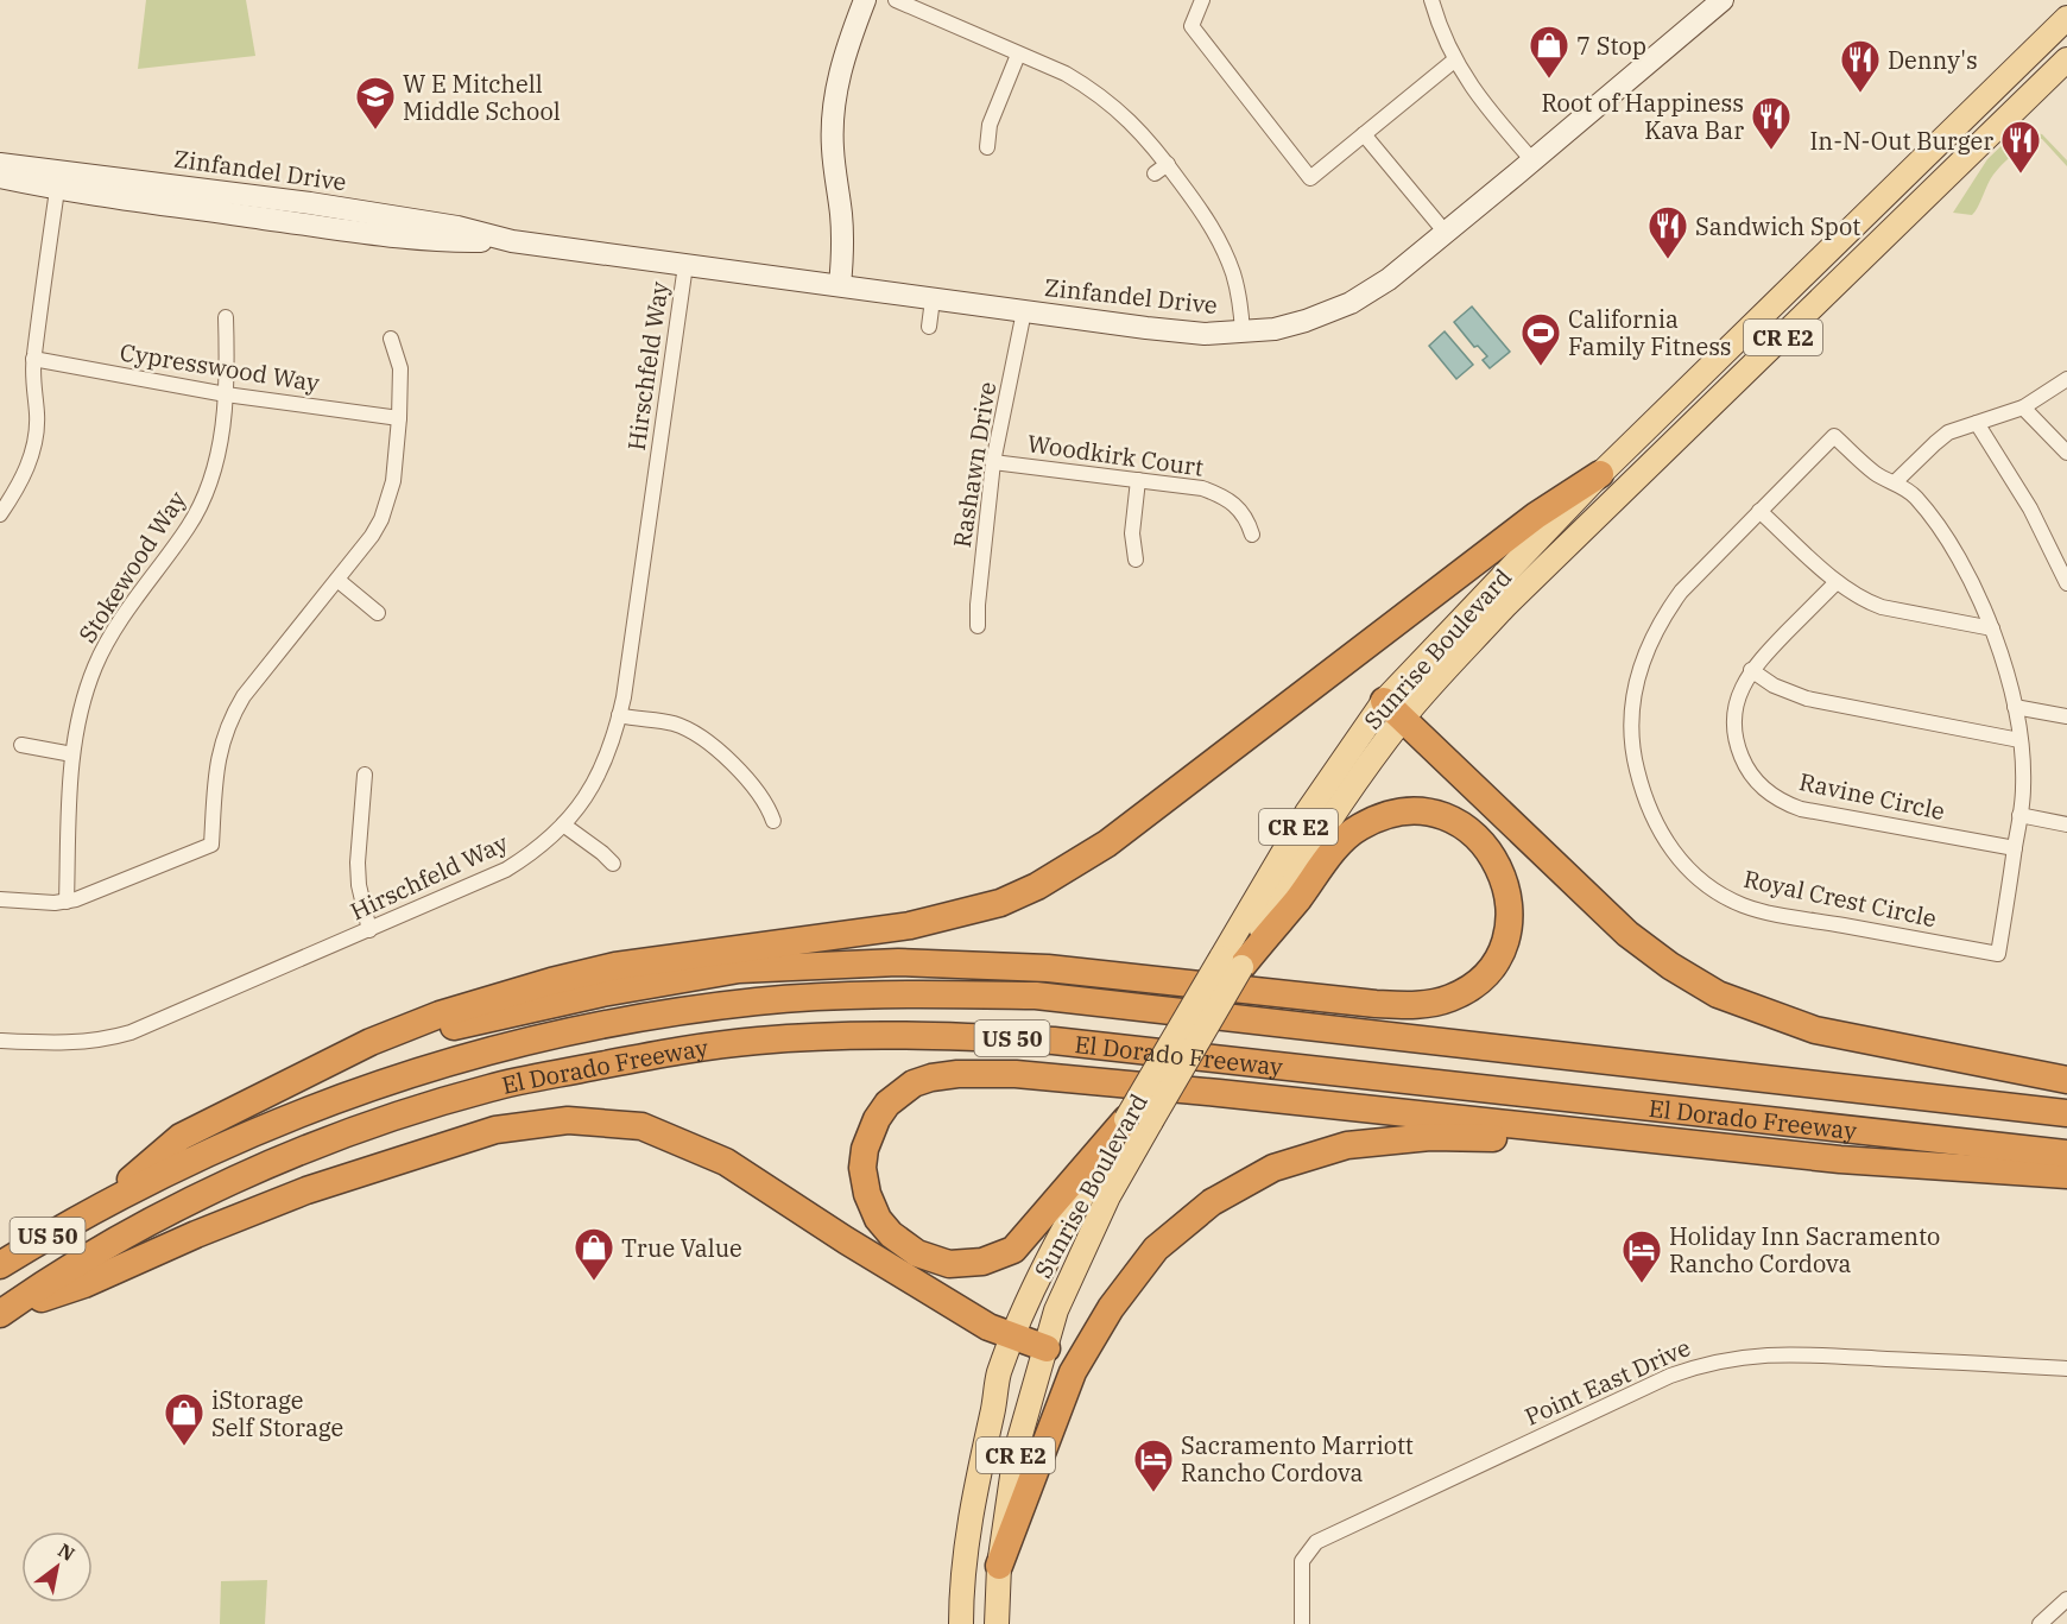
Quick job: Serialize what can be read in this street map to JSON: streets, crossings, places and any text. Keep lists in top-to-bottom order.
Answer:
{
  "streets": {
    "highway": ["US 50", "El Dorado Freeway"],
    "main road": ["CR E2", "Sunrise Boulevard"],
    "street": [
      "Zinfandel Drive",
      "Hirschfeld Way",
      "Cypresswood Way",
      "Woodkirk Court",
      "Rashawn Drive",
      "Stokewood Way",
      "Ravine Circle",
      "Royal Crest Circle",
      "Point East Drive"
    ]
  },
  "crossings": [
    ["Zinfandel Drive", "Hirschfeld Way"],
    ["Zinfandel Drive", "Rashawn Drive"],
    ["Cypresswood Way", "Stokewood Way"],
    ["Woodkirk Court", "Rashawn Drive"],
    ["Ravine Circle", "Royal Crest Circle"]
  ],
  "places": {
    "shop": ["7 Stop", "True Value", "iStorage Self Storage"],
    "restaurant": [
      "Denny's",
      "Root of Happiness Kava Bar",
      "In-N-Out Burger",
      "Sandwich Spot"
    ],
    "school or university": ["W E Mitchell Middle School"],
    "sports": ["California Family Fitness"],
    "hotel": ["Holiday Inn Sacramento Rancho Cordova", "Sacramento Marriott Rancho Cordova"]
  },
  "north": "top right"
}
